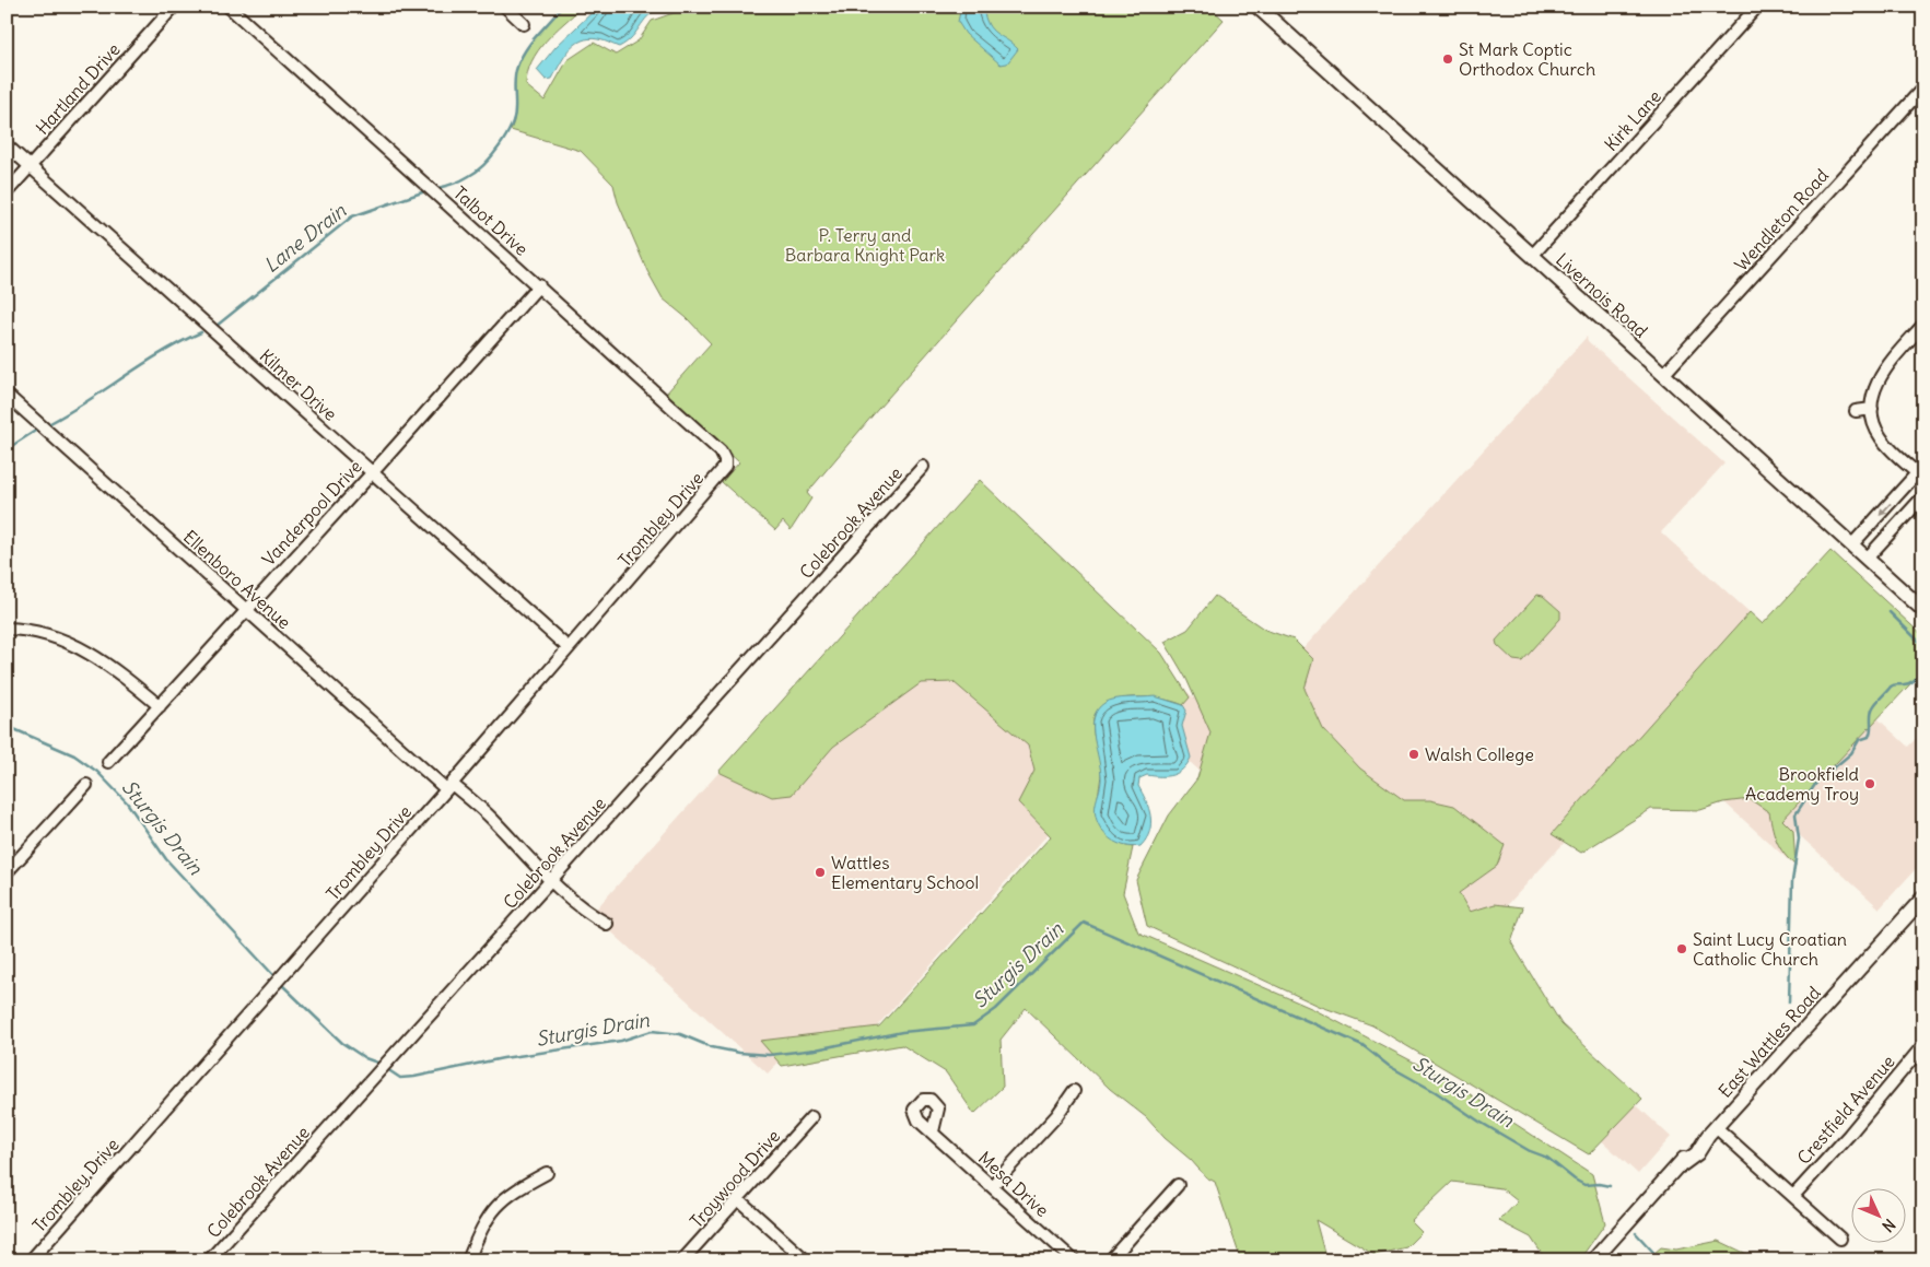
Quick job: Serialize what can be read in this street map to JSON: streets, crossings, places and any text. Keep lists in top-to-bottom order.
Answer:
{
  "streets": {
    "main road": ["Livernois Road", "East Wattles Road"],
    "street": [
      "Hartland Drive",
      "Kirk Lane",
      "Wendleton Road",
      "Talbot Drive",
      "Kilmer Drive",
      "Vanderpool Drive",
      "Trombley Drive",
      "Colebrook Avenue",
      "Ellenboro Avenue",
      "Crestfield Avenue",
      "Troywood Drive",
      "Mesa Drive"
    ]
  },
  "crossings": [
    ["Hartland Drive", "Kilmer Drive"],
    ["Kirk Lane", "Livernois Road"],
    ["Wendleton Road", "Livernois Road"],
    ["Talbot Drive", "Vanderpool Drive"],
    ["Talbot Drive", "Trombley Drive"],
    ["Kilmer Drive", "Vanderpool Drive"],
    ["Kilmer Drive", "Trombley Drive"],
    ["Vanderpool Drive", "Ellenboro Avenue"],
    ["Trombley Drive", "Ellenboro Avenue"],
    ["Colebrook Avenue", "Ellenboro Avenue"]
  ],
  "water": ["Lane Drain", "Sturgis Drain"],
  "parks": ["P. Terry and Barbara Knight Park"],
  "places": [
    "St Mark Coptic Orthodox Church",
    "Walsh College",
    "Brookfield Academy Troy",
    "Wattles Elementary School",
    "Saint Lucy Croatian Catholic Church"
  ],
  "north": "bottom right"
}
